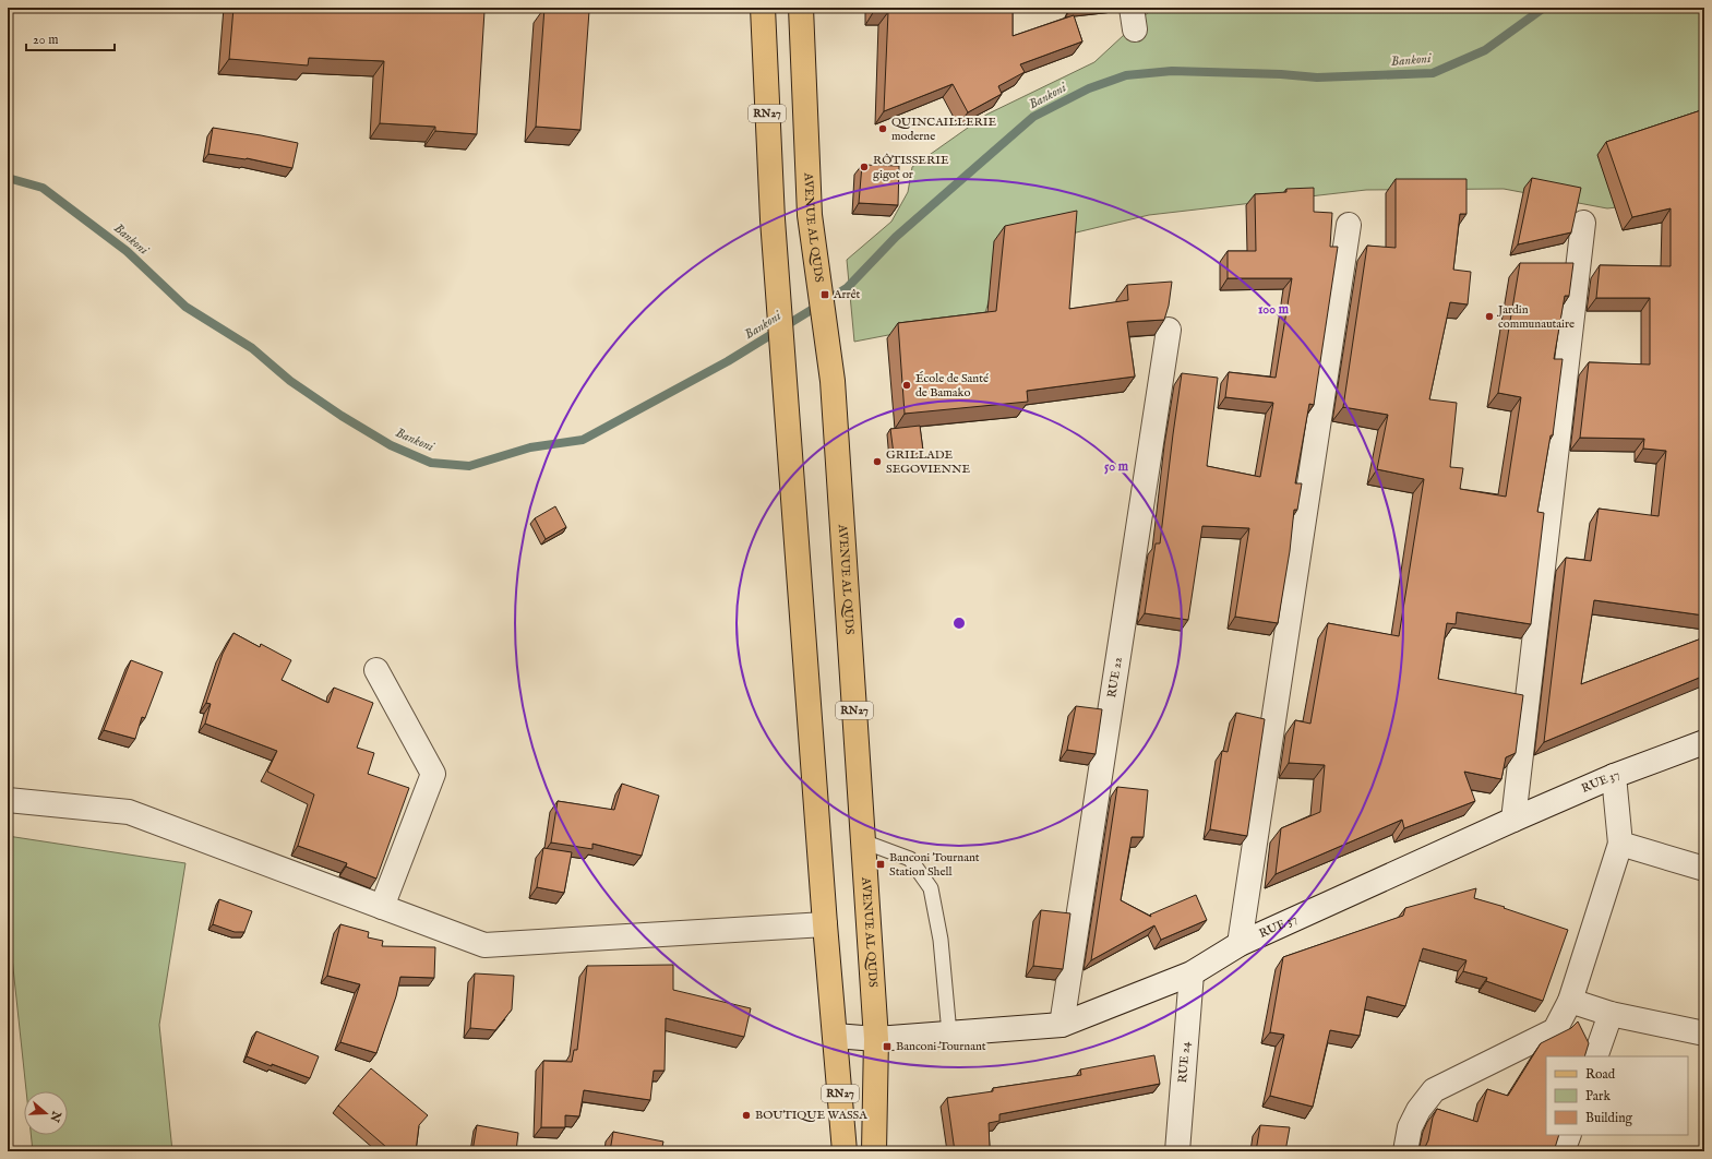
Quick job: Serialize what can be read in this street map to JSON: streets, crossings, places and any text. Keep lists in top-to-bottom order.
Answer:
{
  "streets": {
    "main road": ["RN27", "AVENUE AL QUDS"],
    "street": ["RUE 22", "RUE 37", "RUE 24"]
  },
  "crossings": [
    ["RN27", "RUE 37"],
    ["AVENUE AL QUDS", "RUE 37"],
    ["RUE 22", "RUE 37"],
    ["RUE 37", "RUE 24"]
  ],
  "water": ["Bankoni"],
  "places": {
    "other": [
      "QUINCAILLERIE moderne",
      "RÔTISSERIE gigot or",
      "Jardin communautaire",
      "École de Santé de Bamako",
      "GRILLADE SEGOVIENNE",
      "BOUTIQUE WASSA"
    ],
    "transit": ["Arrêt", "Banconi Tournant Station Shell", "Banconi Tournant"]
  },
  "legend": ["Road", "Park", "Building"],
  "scale_bar": "20 m",
  "north": "right",
  "rings": ["100 m", "50 m"]
}
